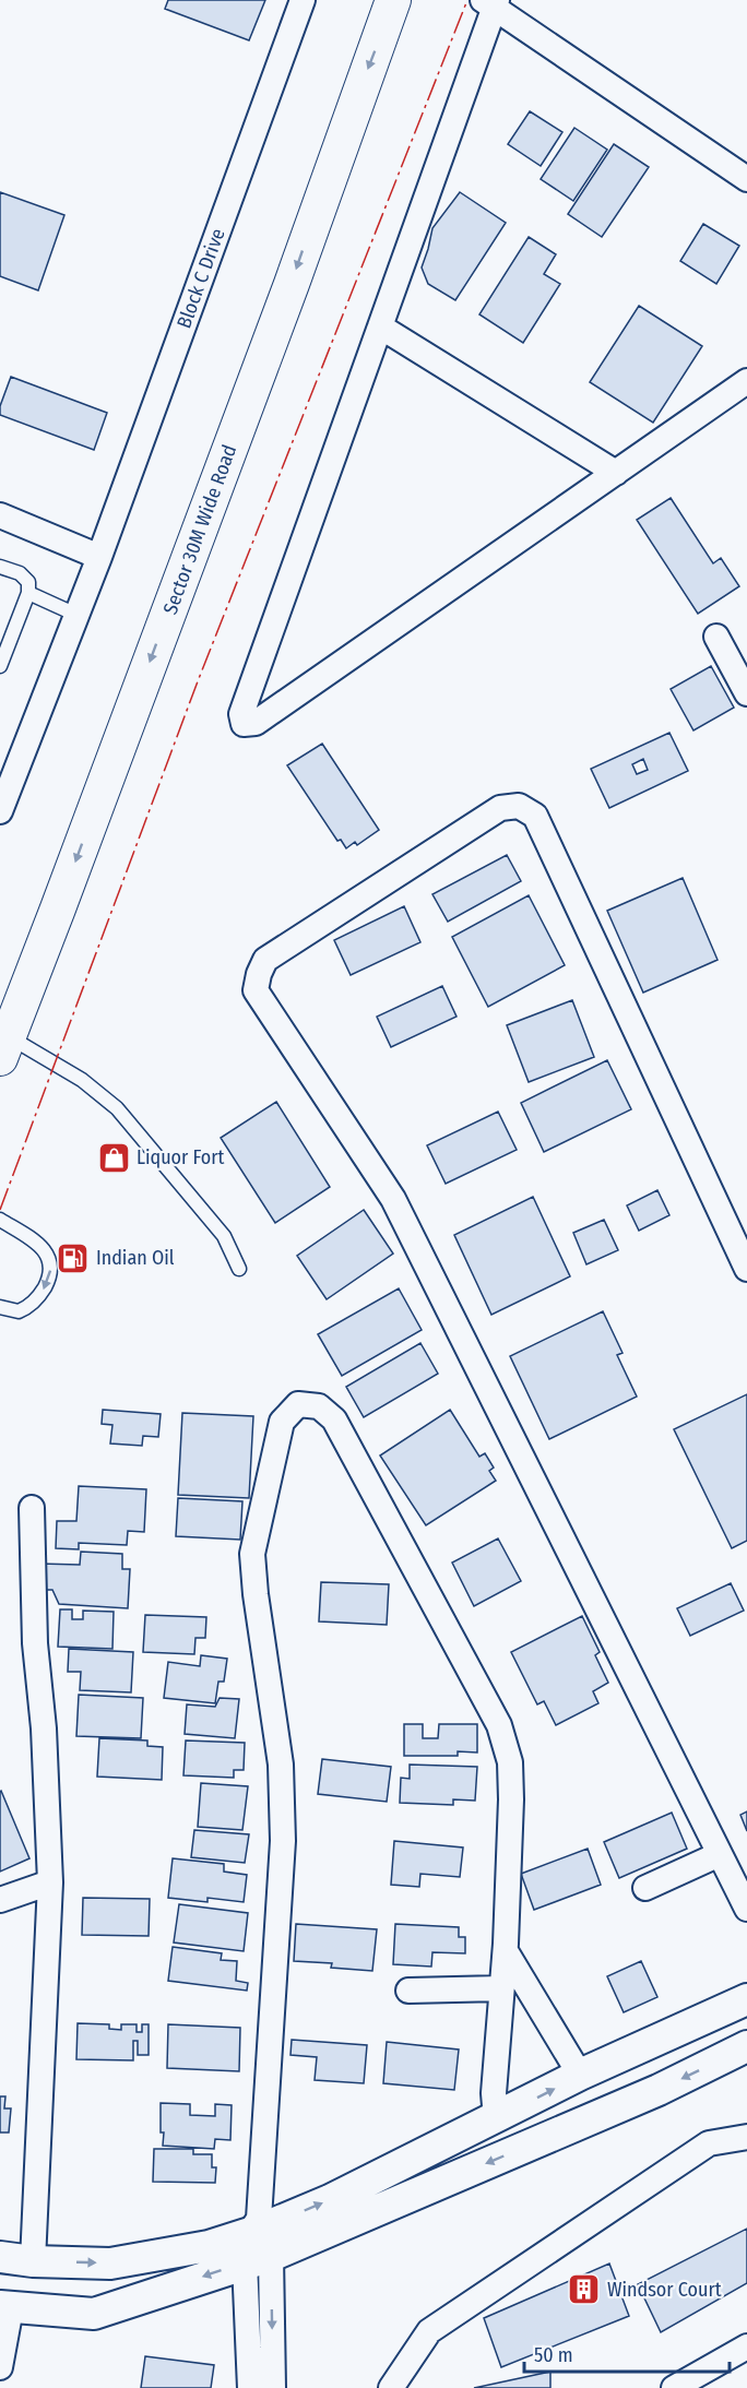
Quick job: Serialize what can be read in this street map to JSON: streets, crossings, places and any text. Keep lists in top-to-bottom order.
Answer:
{
  "streets": {
    "main road": ["Sector 30M Wide Road"],
    "street": ["Block C Drive"]
  },
  "one_way": ["Sector 30M Wide Road"],
  "places": {
    "shop": ["Liquor Fort"],
    "fuel station": ["Indian Oil"],
    "building": ["Windsor Court"]
  },
  "scale_bar": "50 m"
}
